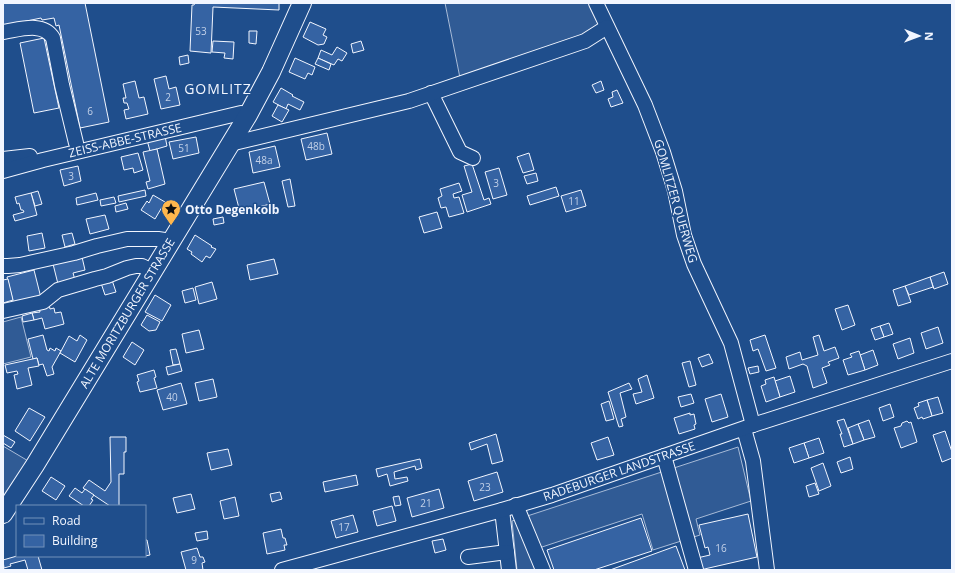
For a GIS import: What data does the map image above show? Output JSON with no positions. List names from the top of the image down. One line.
{"streets":{"main road":["ALTE MORITZBURGER STRASSE"],"street":["ZEISS-ABBE-STRASSE","GOMLITZER QUERWEG","RADEBURGER LANDSTRASSE"]},"crossings":[["ZEISS-ABBE-STRASSE","ALTE MORITZBURGER STRASSE"],["GOMLITZER QUERWEG","RADEBURGER LANDSTRASSE"]],"districts":["GOMLITZ"],"places":{"place":["Otto Degenkolb"]},"house_numbers":["53","2","6","48b","51","48a","3","3","11","40","23","21","17","16","9"],"legend":["Road","Building"],"north":"right"}
